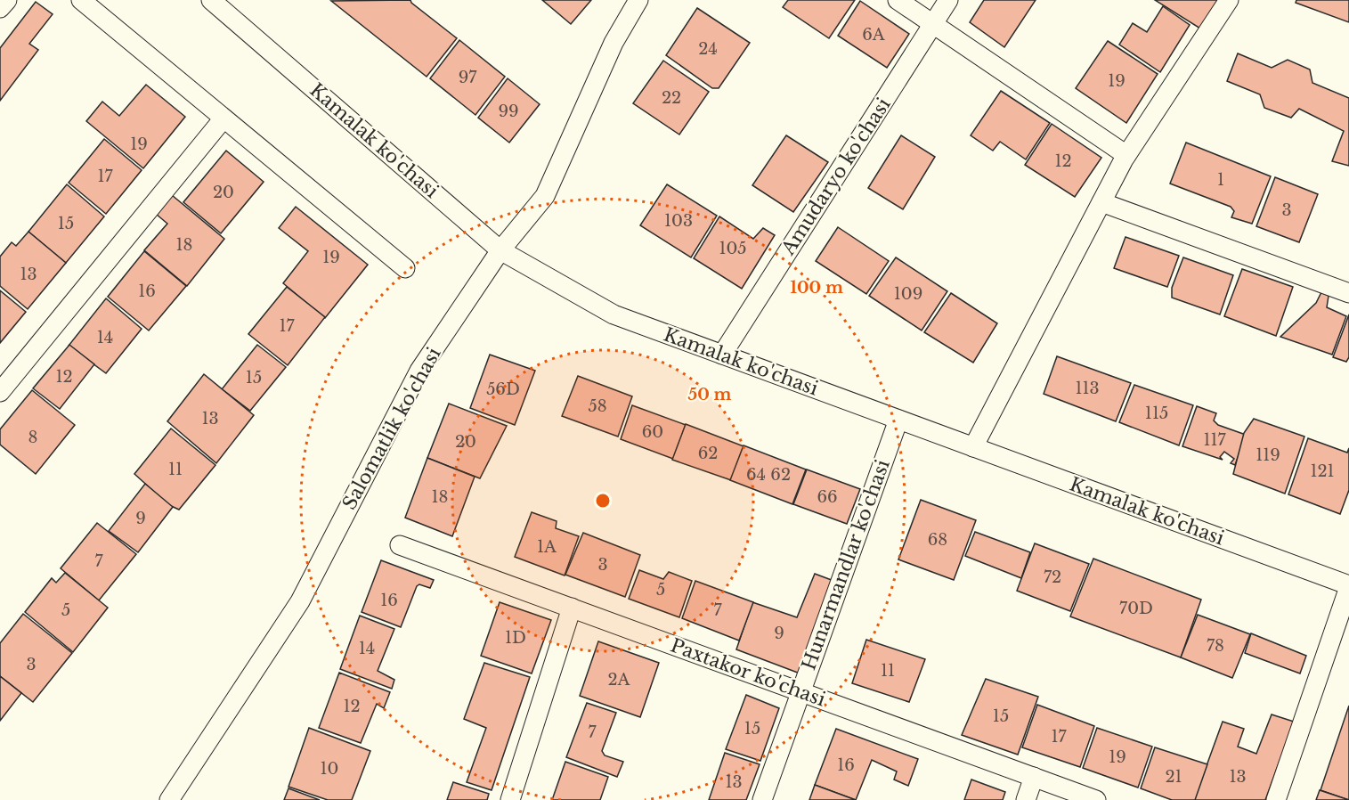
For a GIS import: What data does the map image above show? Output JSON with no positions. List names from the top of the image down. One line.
{"streets":{"street":["Kamalak ko'chasi","Amudaryo ko'chasi","Salomatlik ko'chasi","Hunarmandlar ko'chasi","Paxtakor ko'chasi"]},"crossings":[["Kamalak ko'chasi","Amudaryo ko'chasi"],["Kamalak ko'chasi","Salomatlik ko'chasi"],["Kamalak ko'chasi","Hunarmandlar ko'chasi"],["Hunarmandlar ko'chasi","Paxtakor ko'chasi"]],"house_numbers":["6A","24","97","19","22","99","19","12","17","1","20","3","103","15","18","105","19","13","16","109","17","14","12","15","113","56D","58","115","13","60","8","117","20","62","119","11","121","64 62","18","66","9","68","1A","7","3","72","5","16","70D","5","7","9","1D","78","14","3","11","2A","12","15","15","7","17","19","16","10","21","13","13"],"rings":["100 m","50 m"]}
